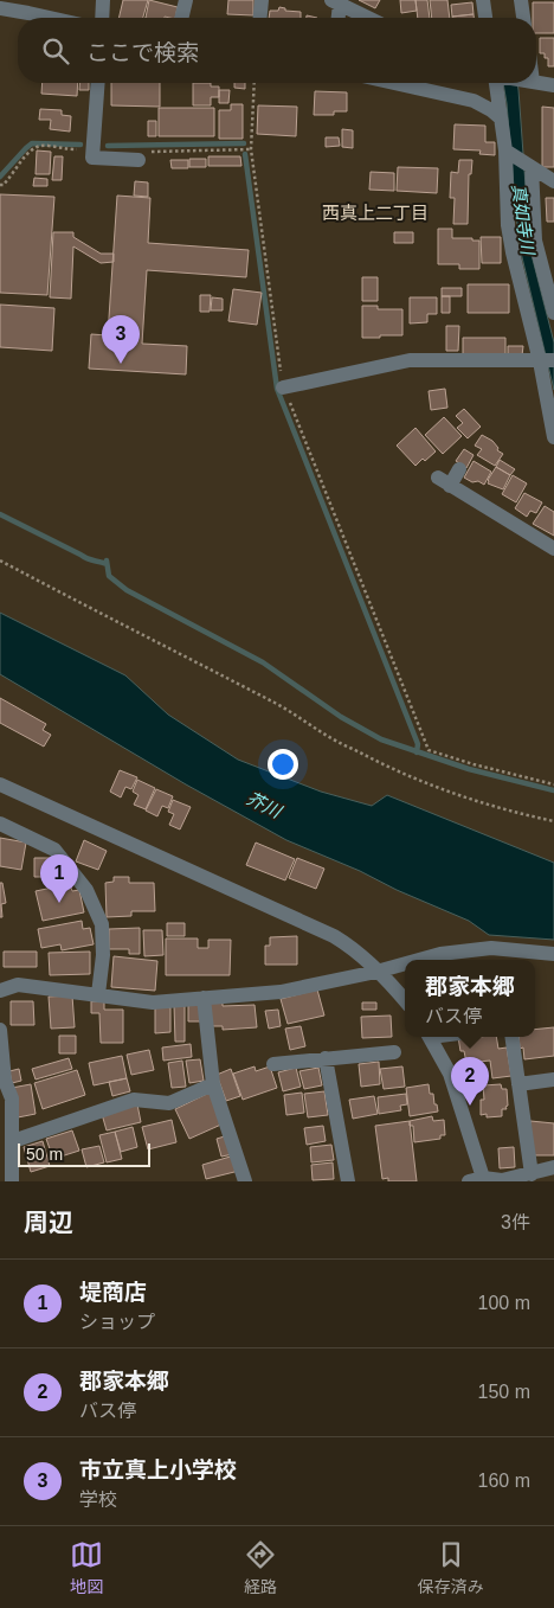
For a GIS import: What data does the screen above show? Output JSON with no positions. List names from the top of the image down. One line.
{"districts":["西真上二丁目"],"water":["真如寺川","芥川"],"scale_bar":"50 m","page":{"search":"ここで検索","pins":["3","1","2"],"popup":["郡家本郷","バス停"],"scale":"50 m","heading":["周辺","3件"],"list":[{"mark":"1","name":"堤商店","note":"ショップ","value":"100 m"},{"mark":"2","name":"郡家本郷","note":"バス停","value":"150 m"},{"mark":"3","name":"市立真上小学校","note":"学校","value":"160 m"}],"nav":["地図","経路","保存済み"]}}
